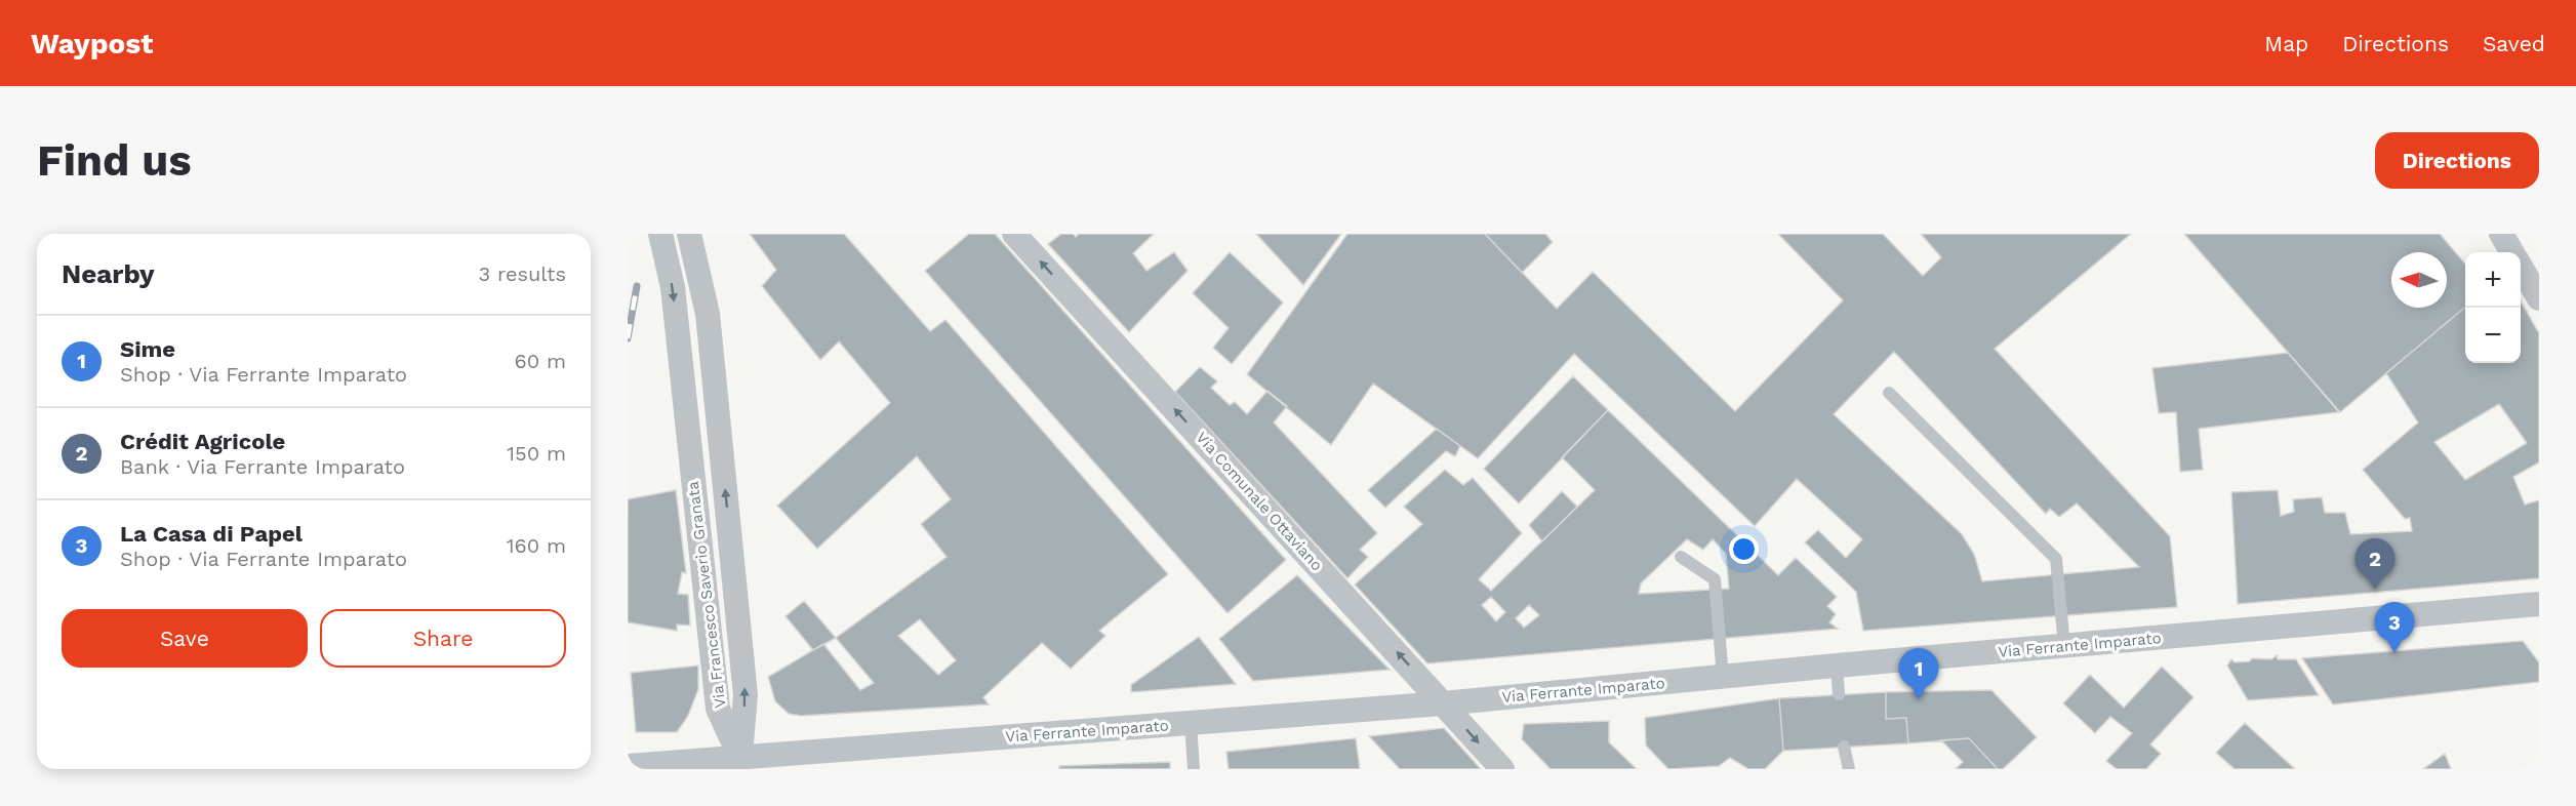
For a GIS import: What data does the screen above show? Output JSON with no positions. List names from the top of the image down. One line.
{"streets":{"street":["Via Comunale Ottaviano","Via Francesco Saverio Granata","Via Ferrante Imparato"]},"crossings":[["Via Comunale Ottaviano","Via Ferrante Imparato"],["Via Francesco Saverio Granata","Via Ferrante Imparato"]],"north":"left","page":{"header":"Waypost","nav":["Map","Directions","Saved"],"buttons":["Directions",["Save","Share"]],"title":"Find us","heading":["Nearby","3 results"],"map_buttons":["+","−"],"list":[{"mark":"1","name":"Sime","note":"Shop · Via Ferrante Imparato","value":"60 m"},{"mark":"2","name":"Crédit Agricole","note":"Bank · Via Ferrante Imparato","value":"150 m"},{"mark":"3","name":"La Casa di Papel","note":"Shop · Via Ferrante Imparato","value":"160 m"}],"pins":["2","3","1"]}}
